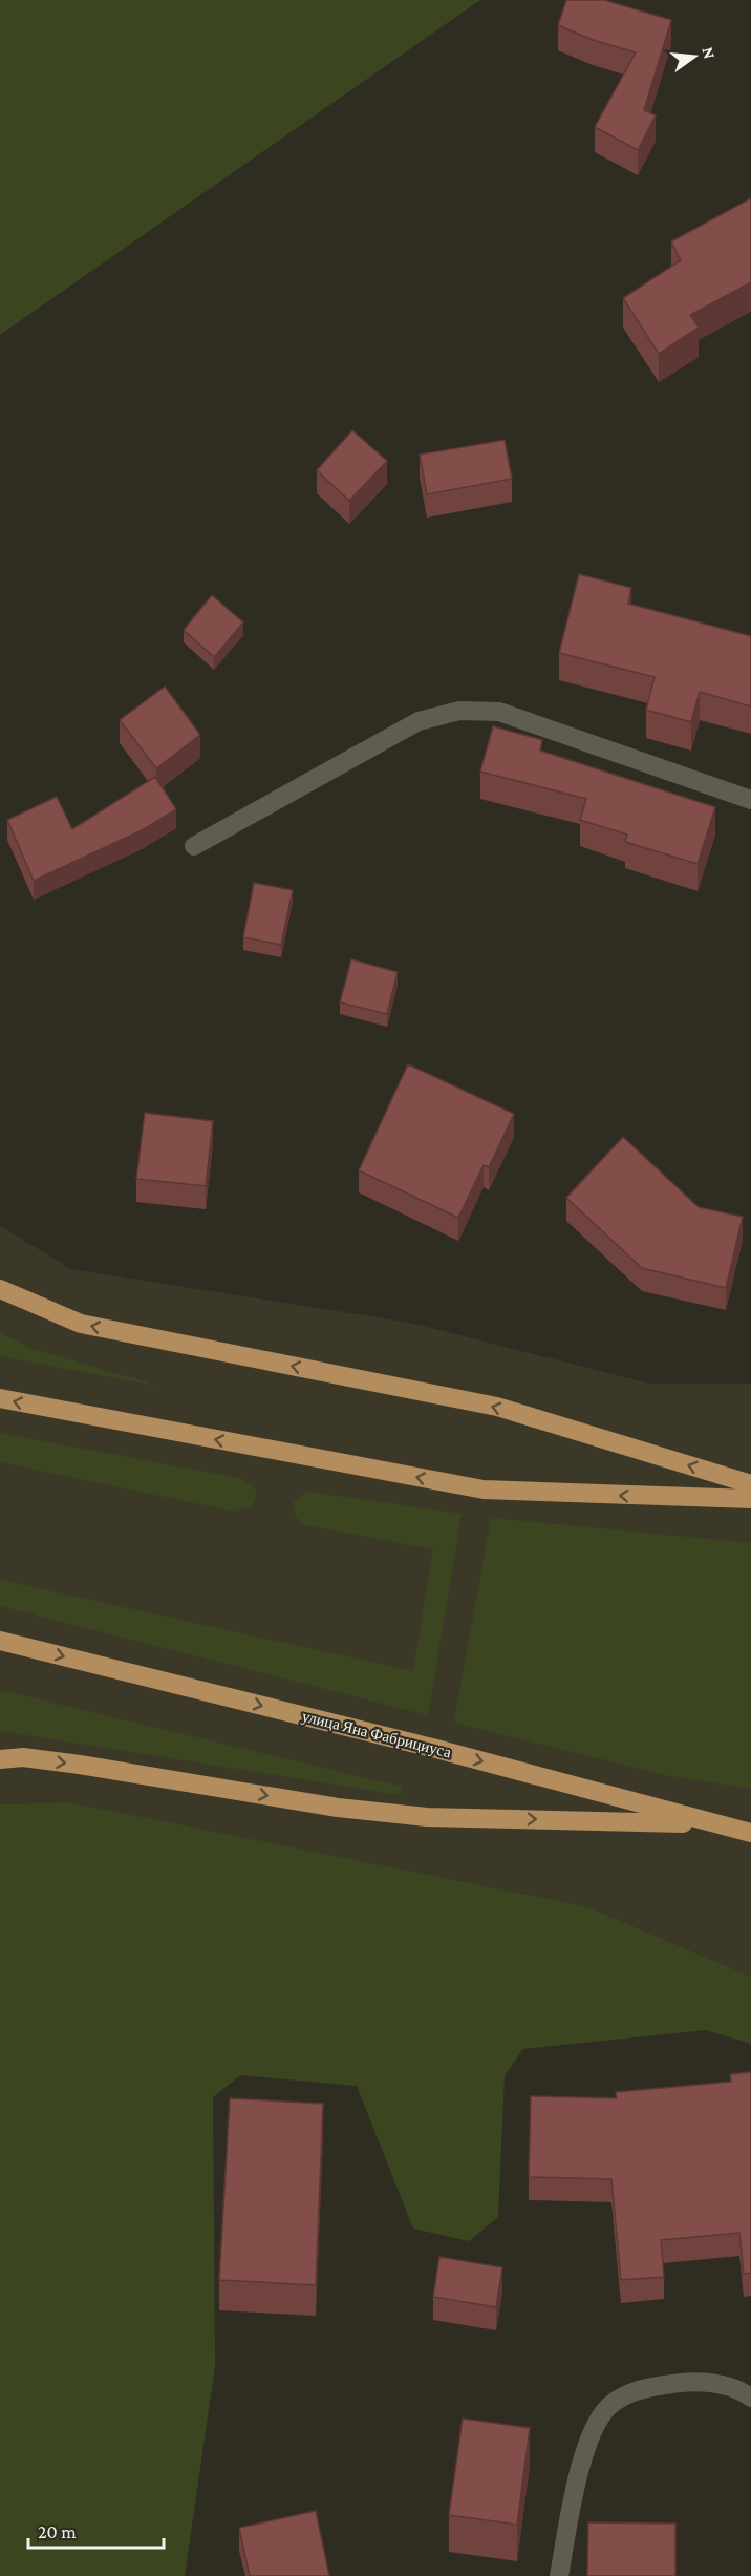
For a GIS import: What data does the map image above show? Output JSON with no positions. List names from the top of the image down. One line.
{"streets":{"main road":["улица Яна Фабрициуса"]},"scale_bar":"20 m","north":"right"}
